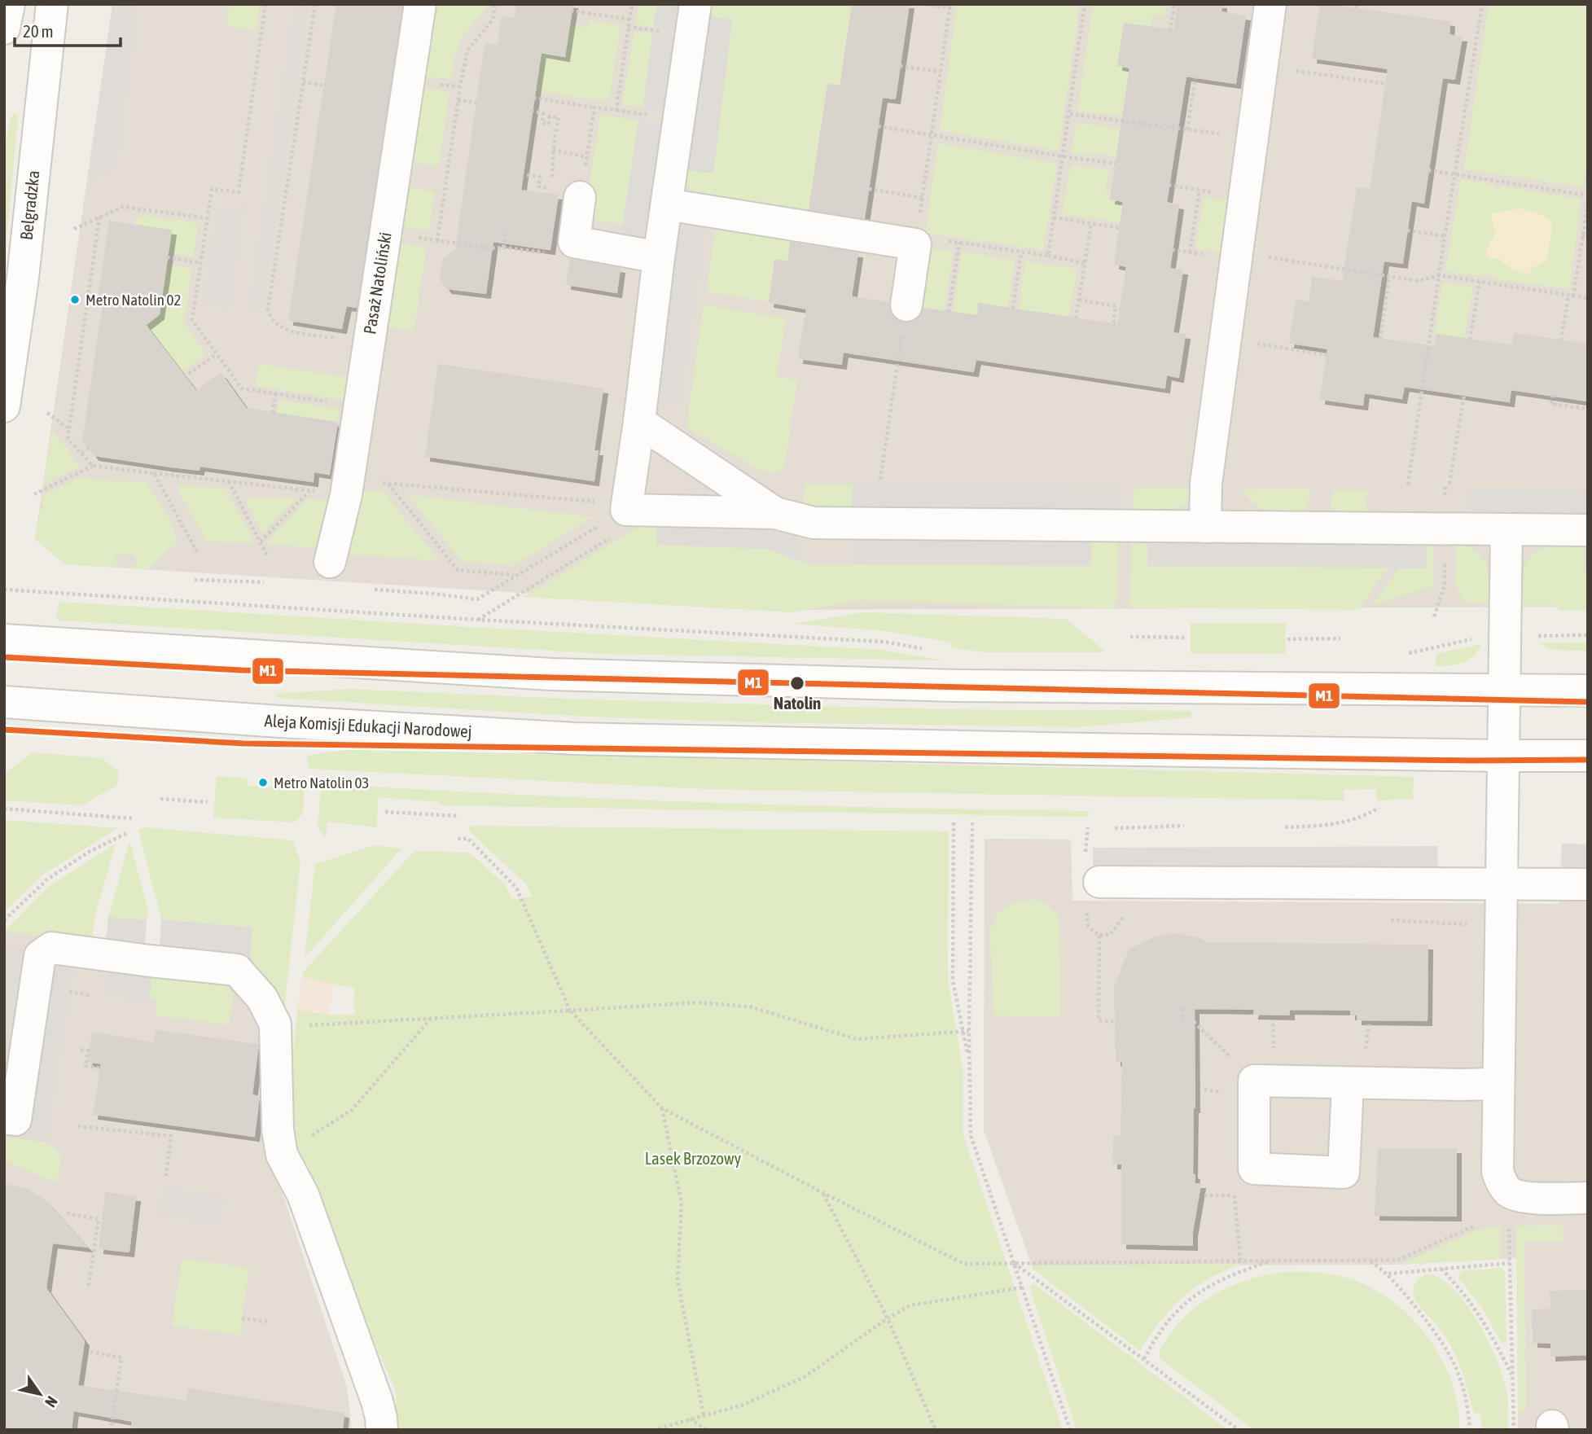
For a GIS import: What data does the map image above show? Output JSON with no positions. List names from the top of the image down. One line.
{"streets":{"street":["Belgradzka","Pasaż Natoliński","Aleja Komisji Edukacji Narodowej"]},"parks":["Lasek Brzozowy"],"places":["Metro Natolin 02","Natolin","Metro Natolin 03"],"lines":["transit line M1"],"scale_bar":"20 m","north":"bottom right"}
